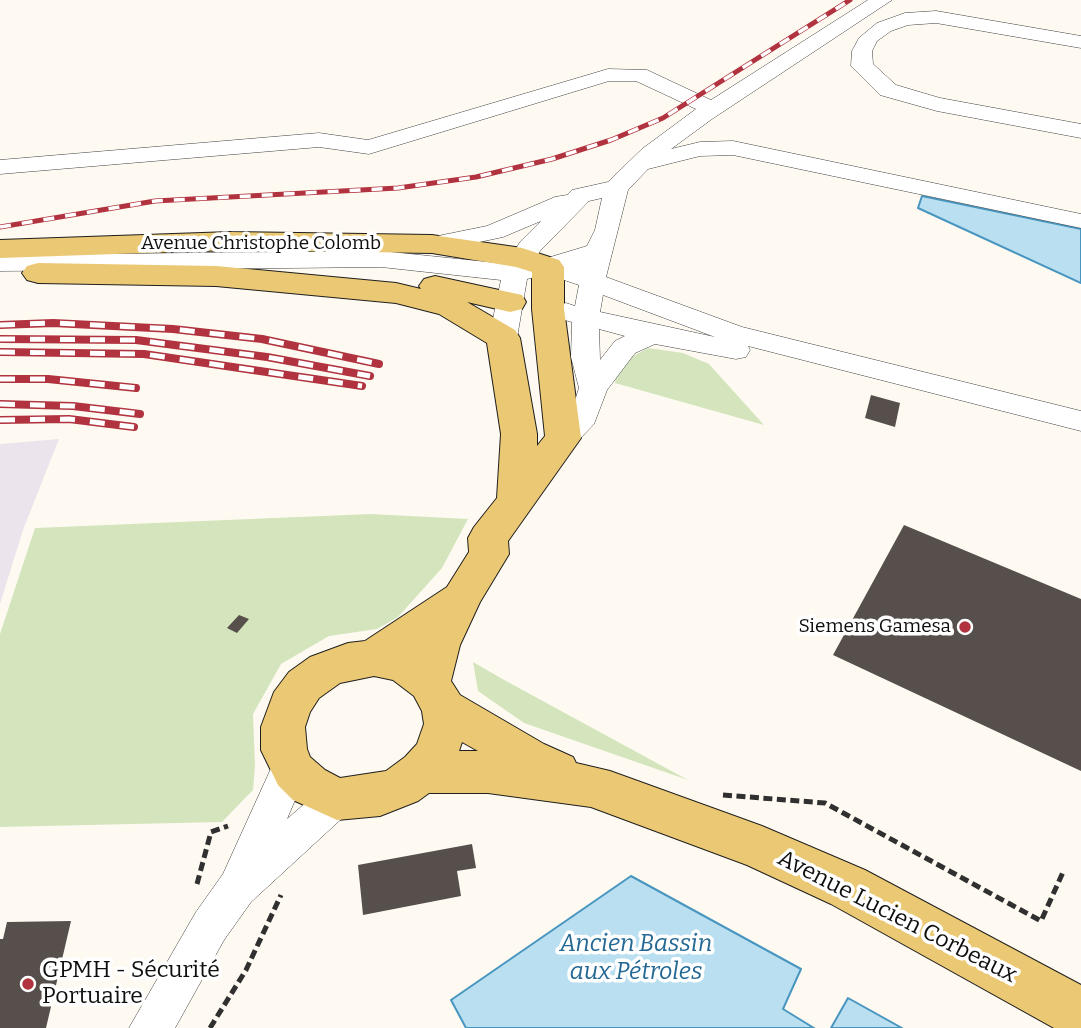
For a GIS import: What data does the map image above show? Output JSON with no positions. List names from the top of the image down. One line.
{"streets":{"main road":["Avenue Christophe Colomb","Avenue Lucien Corbeaux"]},"water":["Ancien Bassin aux Pétroles"],"places":["Siemens Gamesa","GPMH - Sécurité Portuaire"]}
